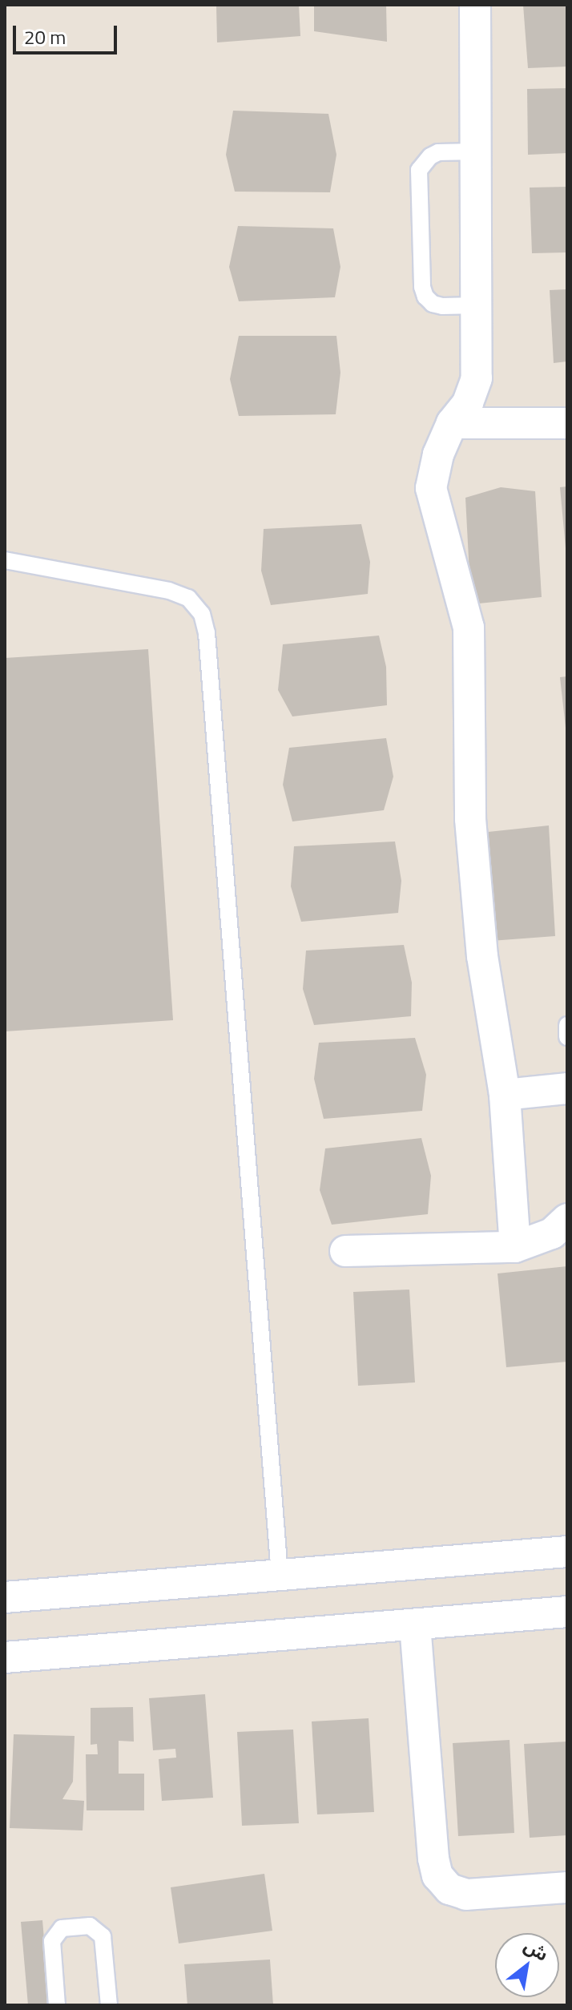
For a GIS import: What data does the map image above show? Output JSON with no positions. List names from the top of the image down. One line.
{"scale_bar":"20 m","north":"top right"}
